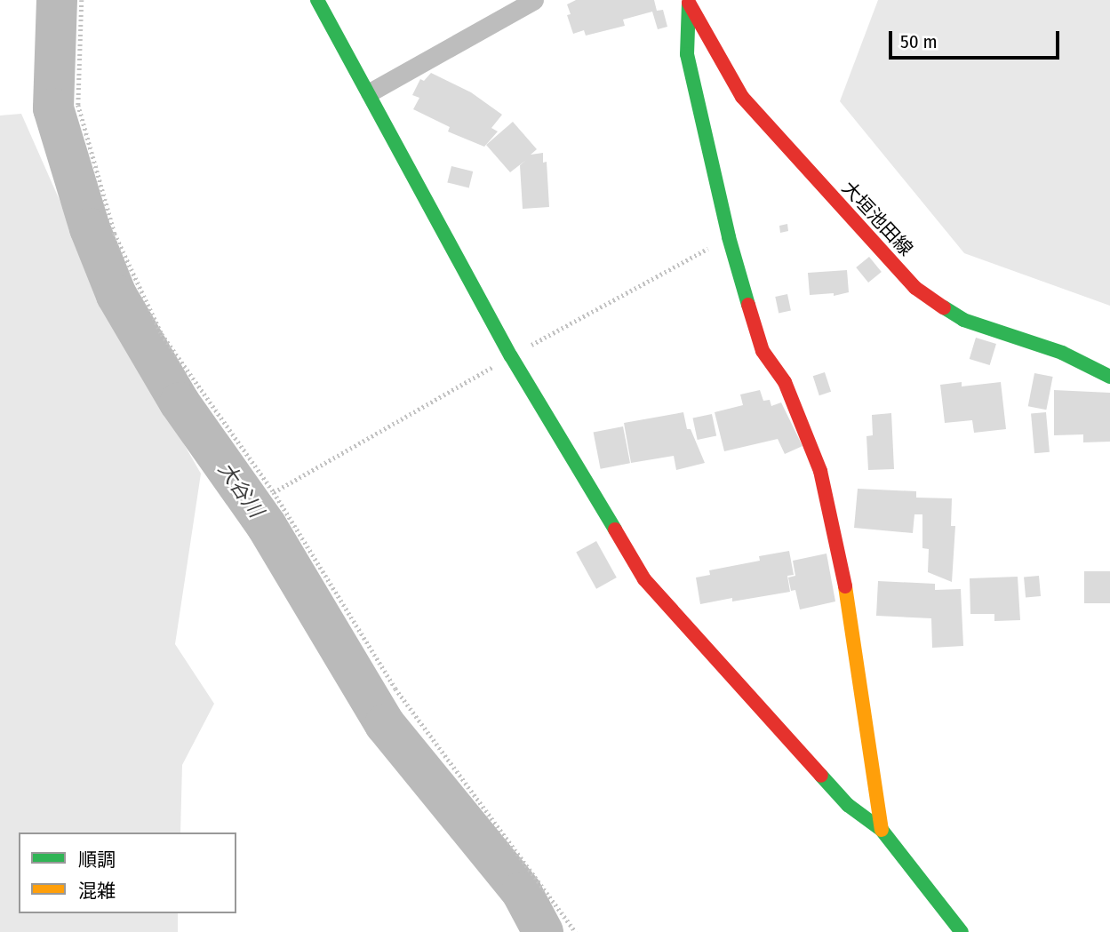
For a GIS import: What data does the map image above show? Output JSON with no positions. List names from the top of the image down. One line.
{"streets":{"street":["大垣池田線"]},"water":["大谷川"],"legend":["順調","混雑"],"scale_bar":"50 m"}
